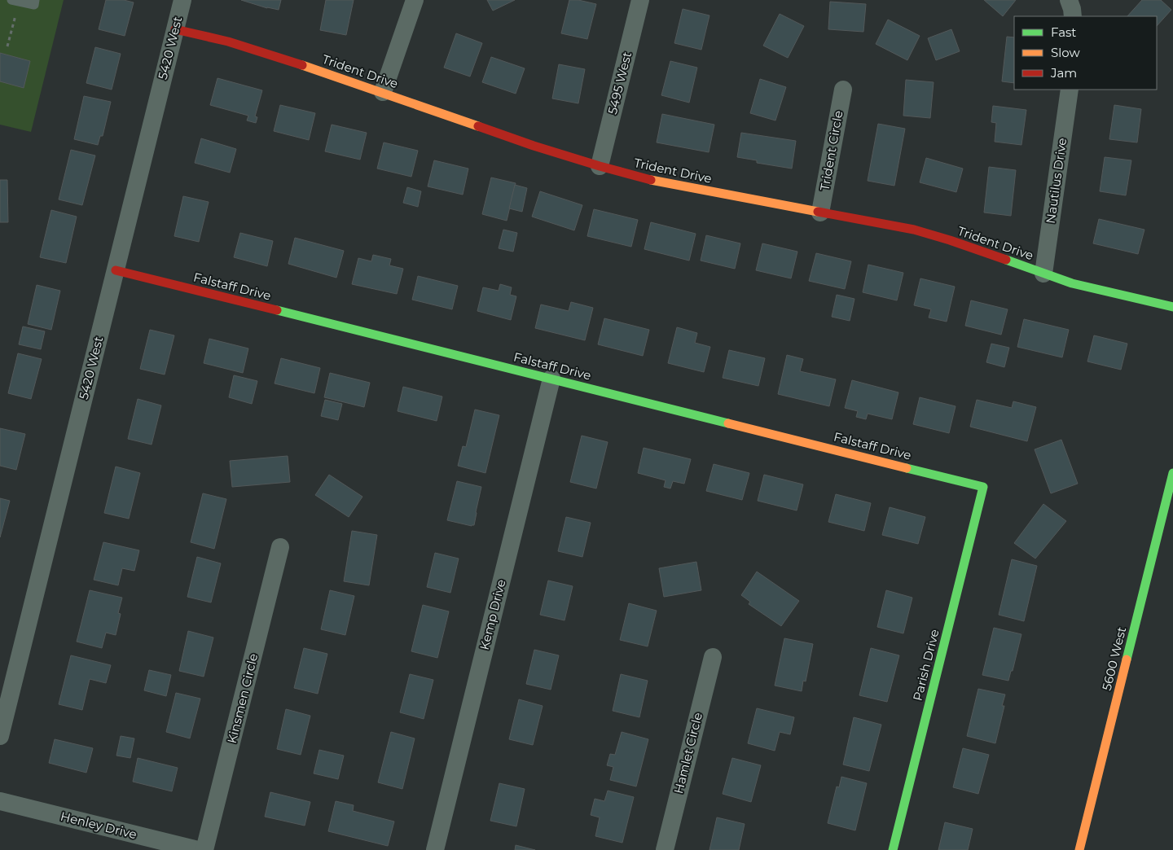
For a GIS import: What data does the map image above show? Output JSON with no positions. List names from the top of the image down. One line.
{"streets":{"street":["5420 West","Trident Drive","5495 West","Trident Circle","Nautilus Drive","Falstaff Drive","Kemp Drive","5600 West","Parish Drive","Kinsmen Circle","Hamlet Circle","Henley Drive"]},"crossings":[["5420 West","Trident Drive"],["5420 West","Falstaff Drive"],["Trident Drive","5495 West"],["Trident Drive","Trident Circle"],["Trident Drive","Nautilus Drive"],["Falstaff Drive","Kemp Drive"],["Falstaff Drive","Parish Drive"]],"legend":["Fast","Slow","Jam"]}
